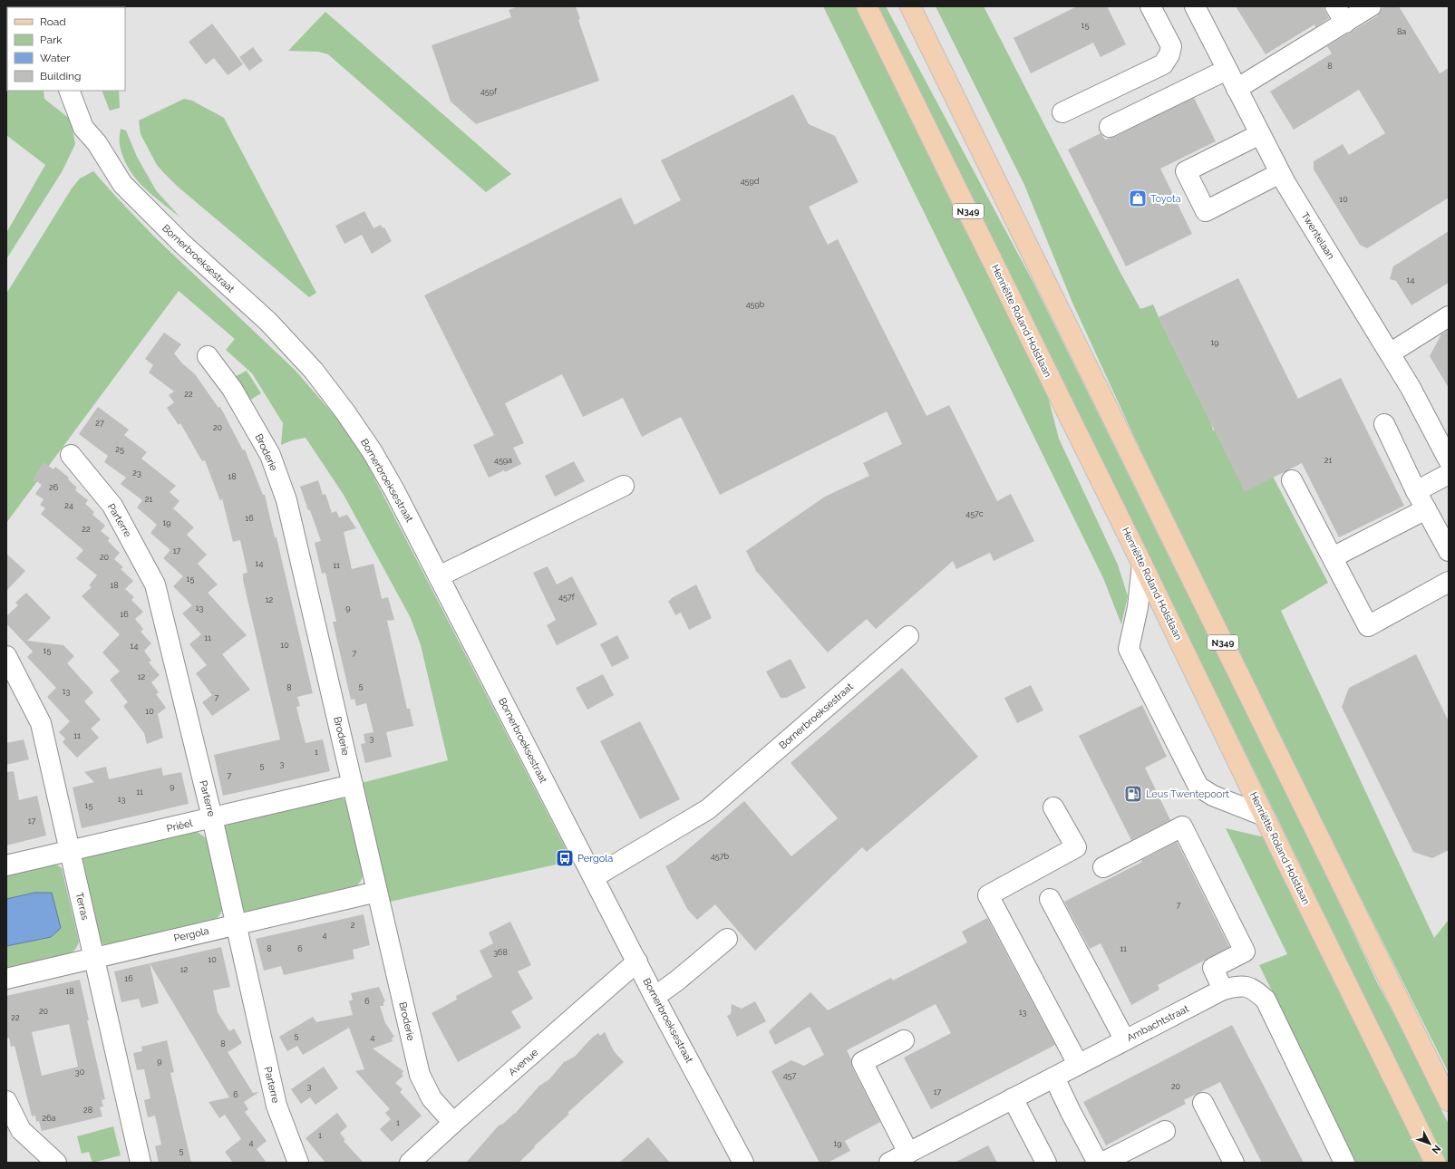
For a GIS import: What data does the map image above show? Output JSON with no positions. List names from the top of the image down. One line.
{"streets":{"main road":["N349","Henriëtte Roland Holstlaan"],"street":["Twentelaan","Bornerbroeksestraat","Broderie","Parterre","Priëel","Terras","Pergola","Ambachtstraat","Avenue"]},"crossings":[["Bornerbroeksestraat","Avenue"],["Broderie","Priëel"],["Broderie","Pergola"],["Broderie","Avenue"],["Parterre","Priëel"],["Parterre","Pergola"],["Priëel","Terras"],["Terras","Pergola"]],"places":{"shop":["Toyota"],"fuel station":["Leus Twentepoort"],"bus stop":["Pergola"]},"house_numbers":["15","8a","8","459f","459d","10","14","459b","19","22","27","20","25","459a","21","23","18","26","21","24","457c","16","19","22","17","20","14","11","15","18","457f","12","13","9","16","11","10","14","15","7","12","5","8","13","7","10","11","3","1","3","5","7","9","11","13","15","17","457b","7","2","4","8","6","11","368","10","12","16","18","6","20","13","22","5","4","8","9","30","457","3","20","17","6","28","26a","1","1","4","19","5"],"legend":["Road","Park","Water","Building"],"north":"bottom right"}
